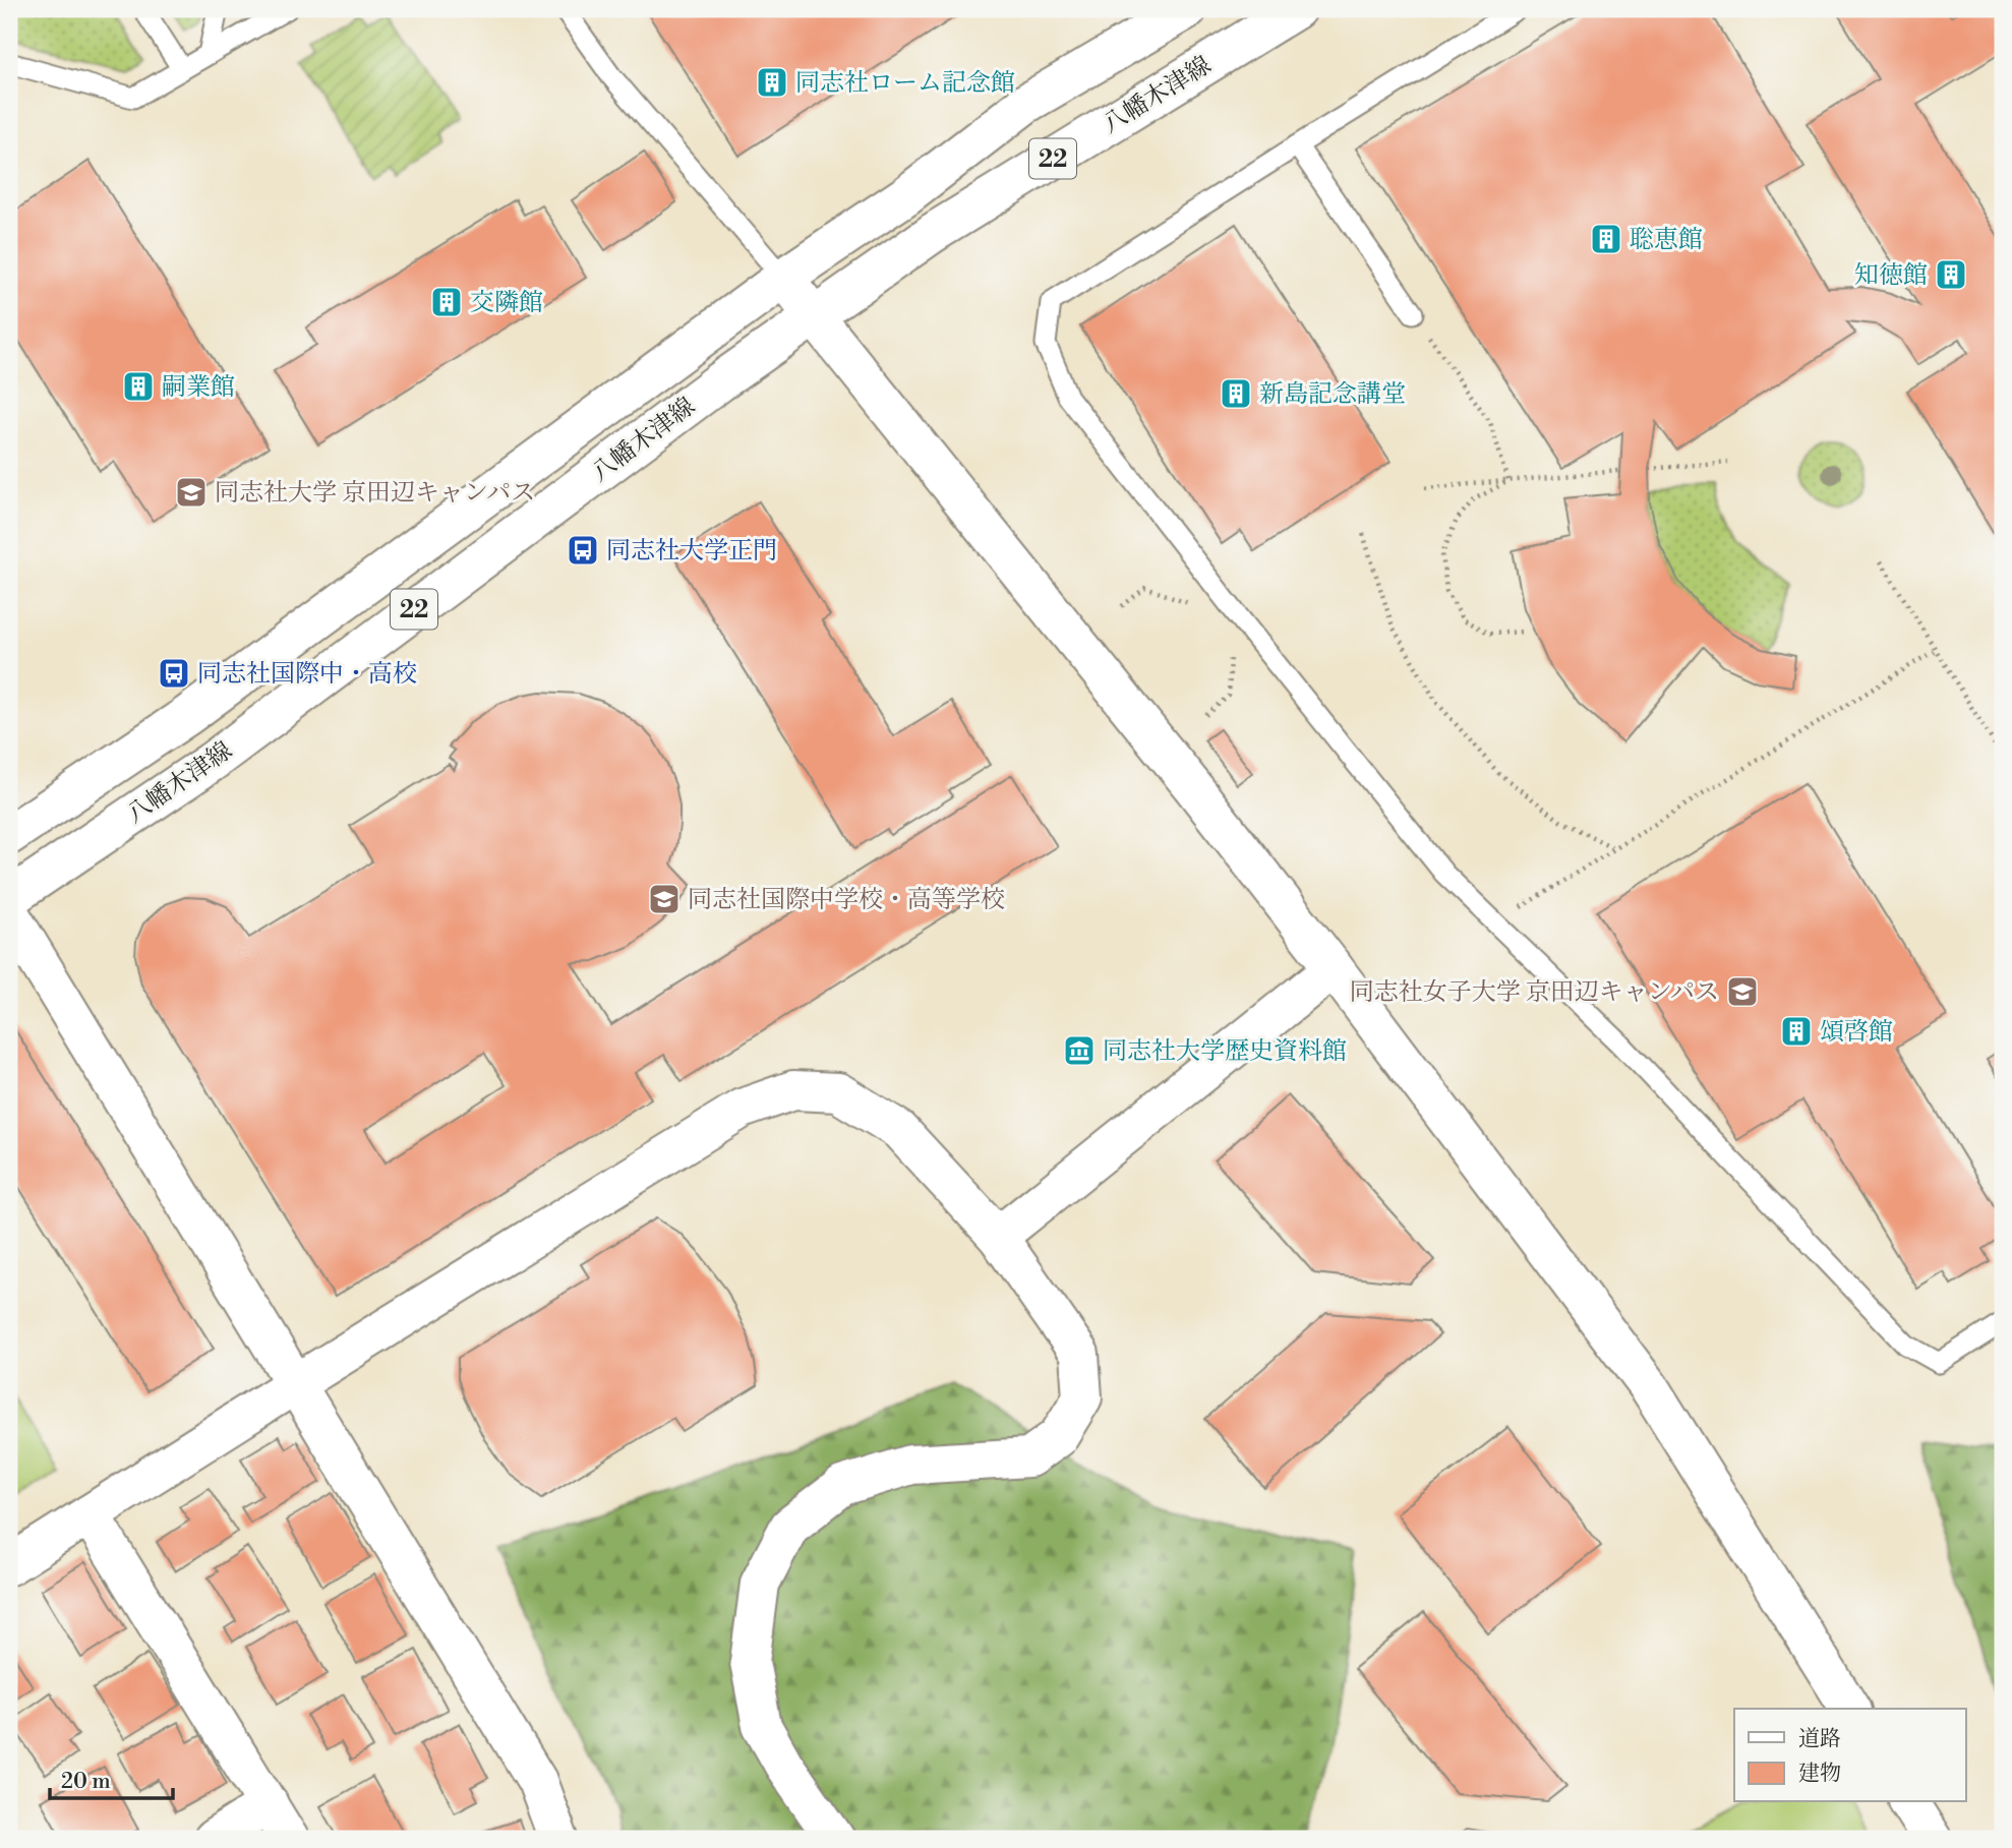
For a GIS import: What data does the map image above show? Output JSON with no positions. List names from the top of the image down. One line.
{"streets":{"street":["八幡木津線","22"]},"places":{"building":["同志社ローム記念館","聡恵館","知徳館","交隣館","嗣業館","新島記念講堂","頌啓館"],"school or university":["同志社大学 京田辺キャンパス","同志社国際中学校・高等学校","同志社女子大学 京田辺キャンパス"],"bus stop":["同志社大学正門","同志社国際中・高校"],"museum":["同志社大学歴史資料館"]},"legend":["道路","建物"],"scale_bar":"20 m"}
